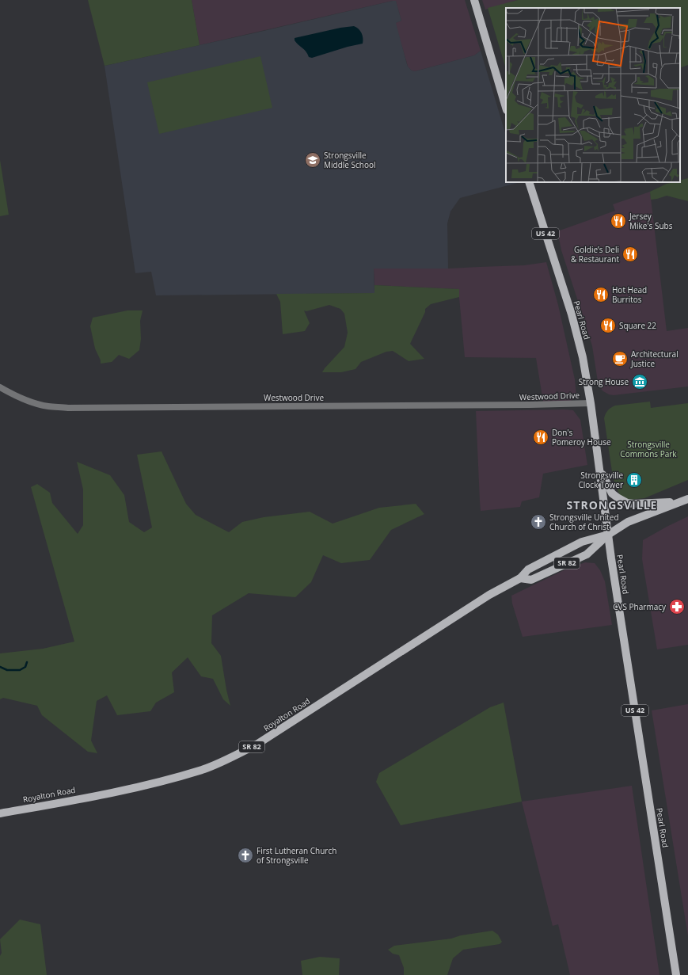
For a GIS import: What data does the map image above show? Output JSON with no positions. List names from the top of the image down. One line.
{"streets":{"main road":["US 42","Pearl Road","SR 82","Royalton Road"],"street":["Westwood Drive"]},"crossings":[["Pearl Road","Westwood Drive"],["Pearl Road","Royalton Road"]],"districts":["STRONGSVILLE"],"parks":["Strongsville Commons Park"],"places":{"school or university":["Strongsville Middle School"],"restaurant":["Jersey Mike's Subs","Goldie’s Deli & Restaurant","Hot Head Burritos","Square 22","Don's Pomeroy House"],"cafe":["Architectural Justice"],"museum":["Strong House"],"building":["Strongsville Clock Tower"],"church":["Strongsville United Church of Christ","First Lutheran Church of Strongsville"],"pharmacy":["CVS Pharmacy"]}}
